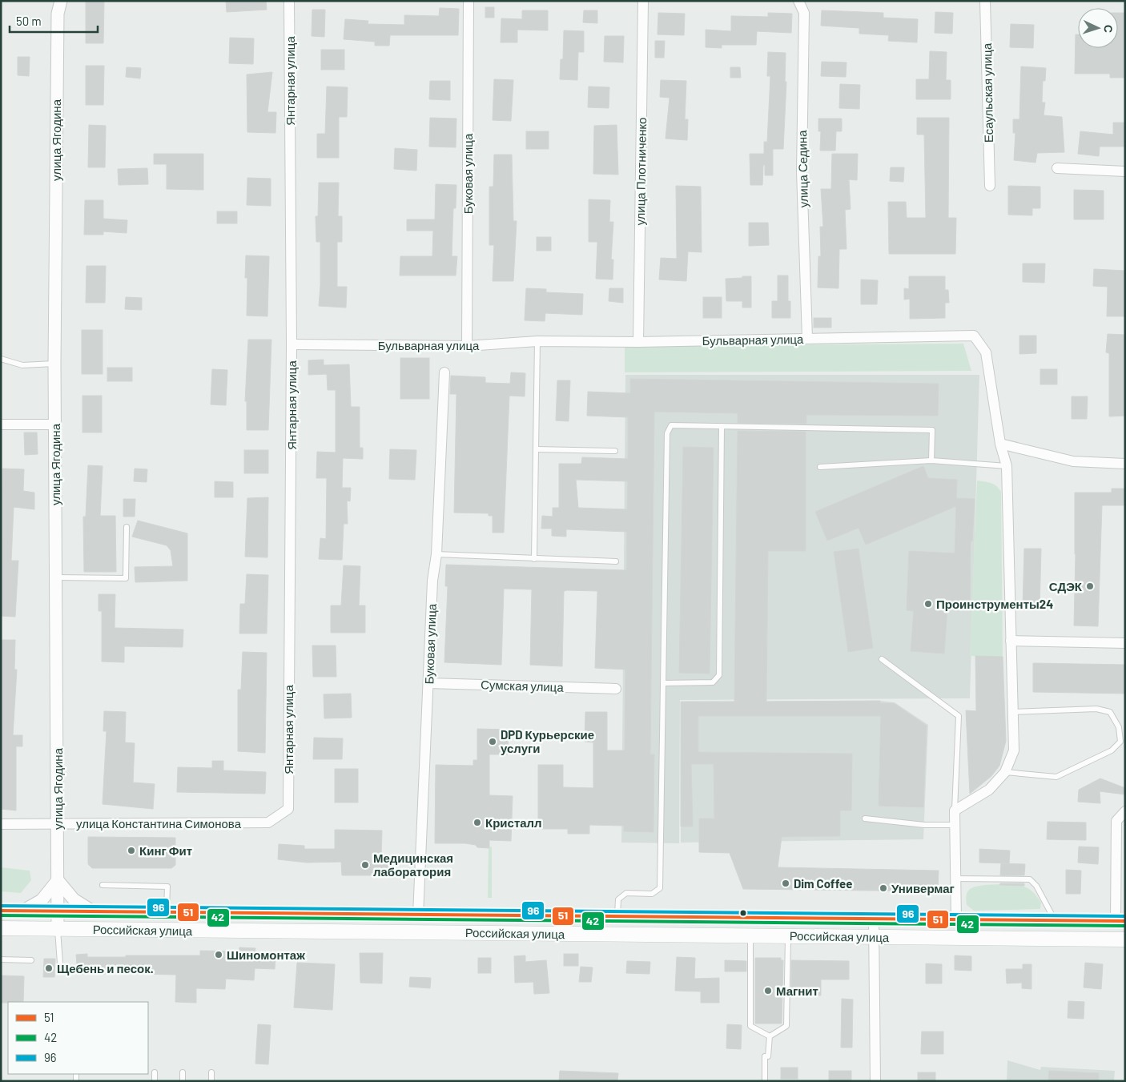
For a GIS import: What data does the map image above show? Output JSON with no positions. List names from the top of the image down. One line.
{"streets":{"main road":["Российская улица"],"street":["Янтарная улица","Есаульская улица","улица Ягодина","улица Седина","улица Плотниченко","Буковая улица","Бульварная улица","Сумская улица","улица Константина Симонова"]},"crossings":[["Янтарная улица","Бульварная улица"],["Янтарная улица","улица Константина Симонова"],["улица Ягодина","улица Константина Симонова"],["улица Ягодина","Российская улица"],["улица Седина","Бульварная улица"],["улица Плотниченко","Бульварная улица"],["Буковая улица","Бульварная улица"],["Буковая улица","Сумская улица"],["Буковая улица","Российская улица"]],"places":["СДЭК","Проинструменты24","DPD Курьерские услуги","Кристалл","Кинг Фит","Медицинская лаборатория","Dim Coffee","Универмаг","Шиномонтаж","Щебень и песок.","Магнит"],"lines":["transit line 96","transit line 51","transit line 42"],"legend":["51","42","96"],"scale_bar":"50 m","north":"right"}
